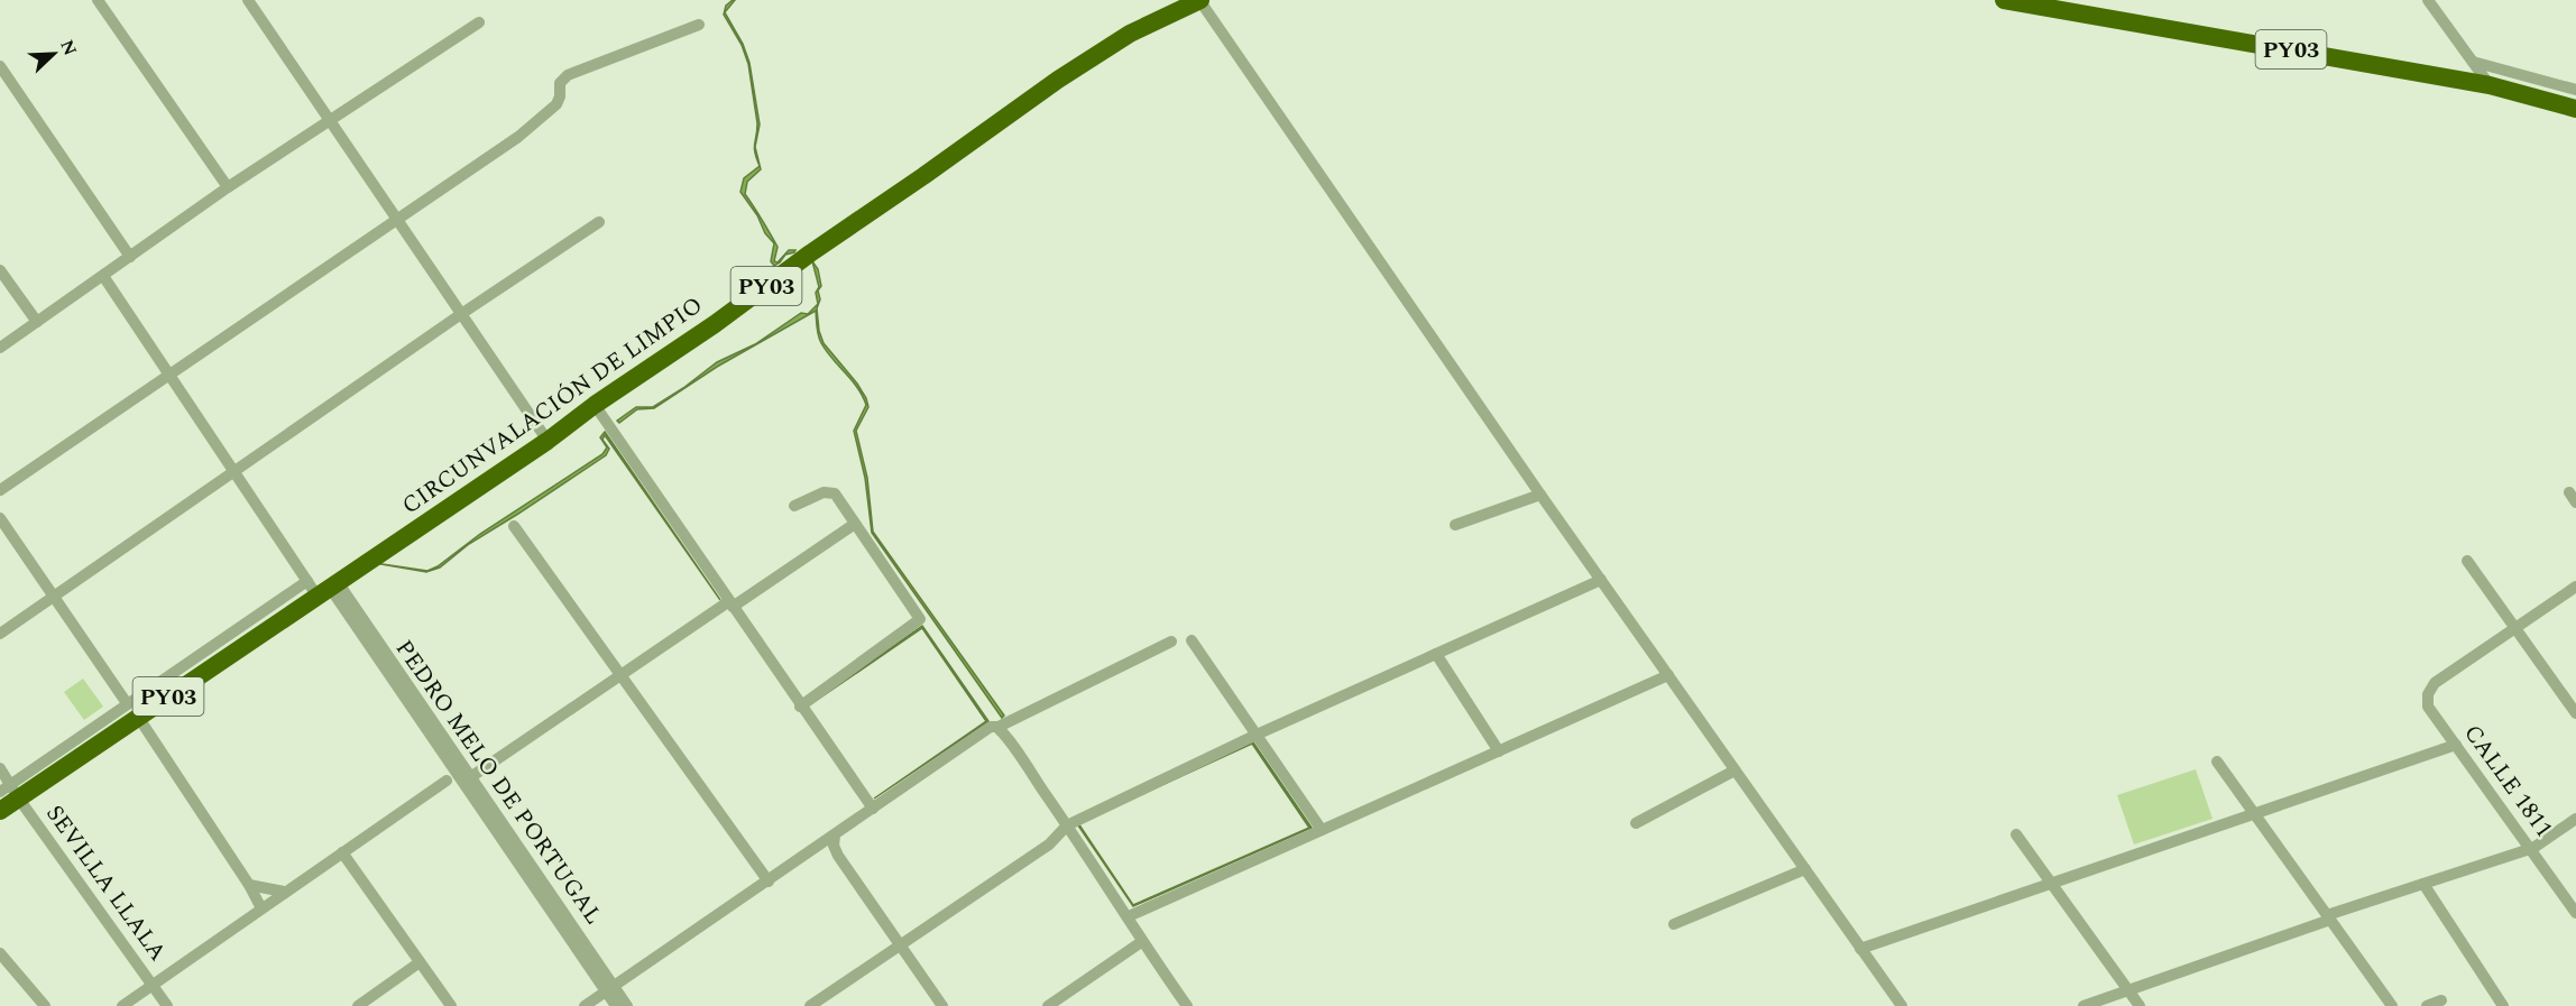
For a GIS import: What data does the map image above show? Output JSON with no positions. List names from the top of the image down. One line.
{"streets":{"highway":["PY03","CIRCUNVALACIÓN DE LIMPIO"],"street":["CALLE 1811","PEDRO MELO DE PORTUGAL","SEVILLA LLALA"]},"crossings":[["CIRCUNVALACIÓN DE LIMPIO","PEDRO MELO DE PORTUGAL"],["CIRCUNVALACIÓN DE LIMPIO","SEVILLA LLALA"]],"north":"top right"}
